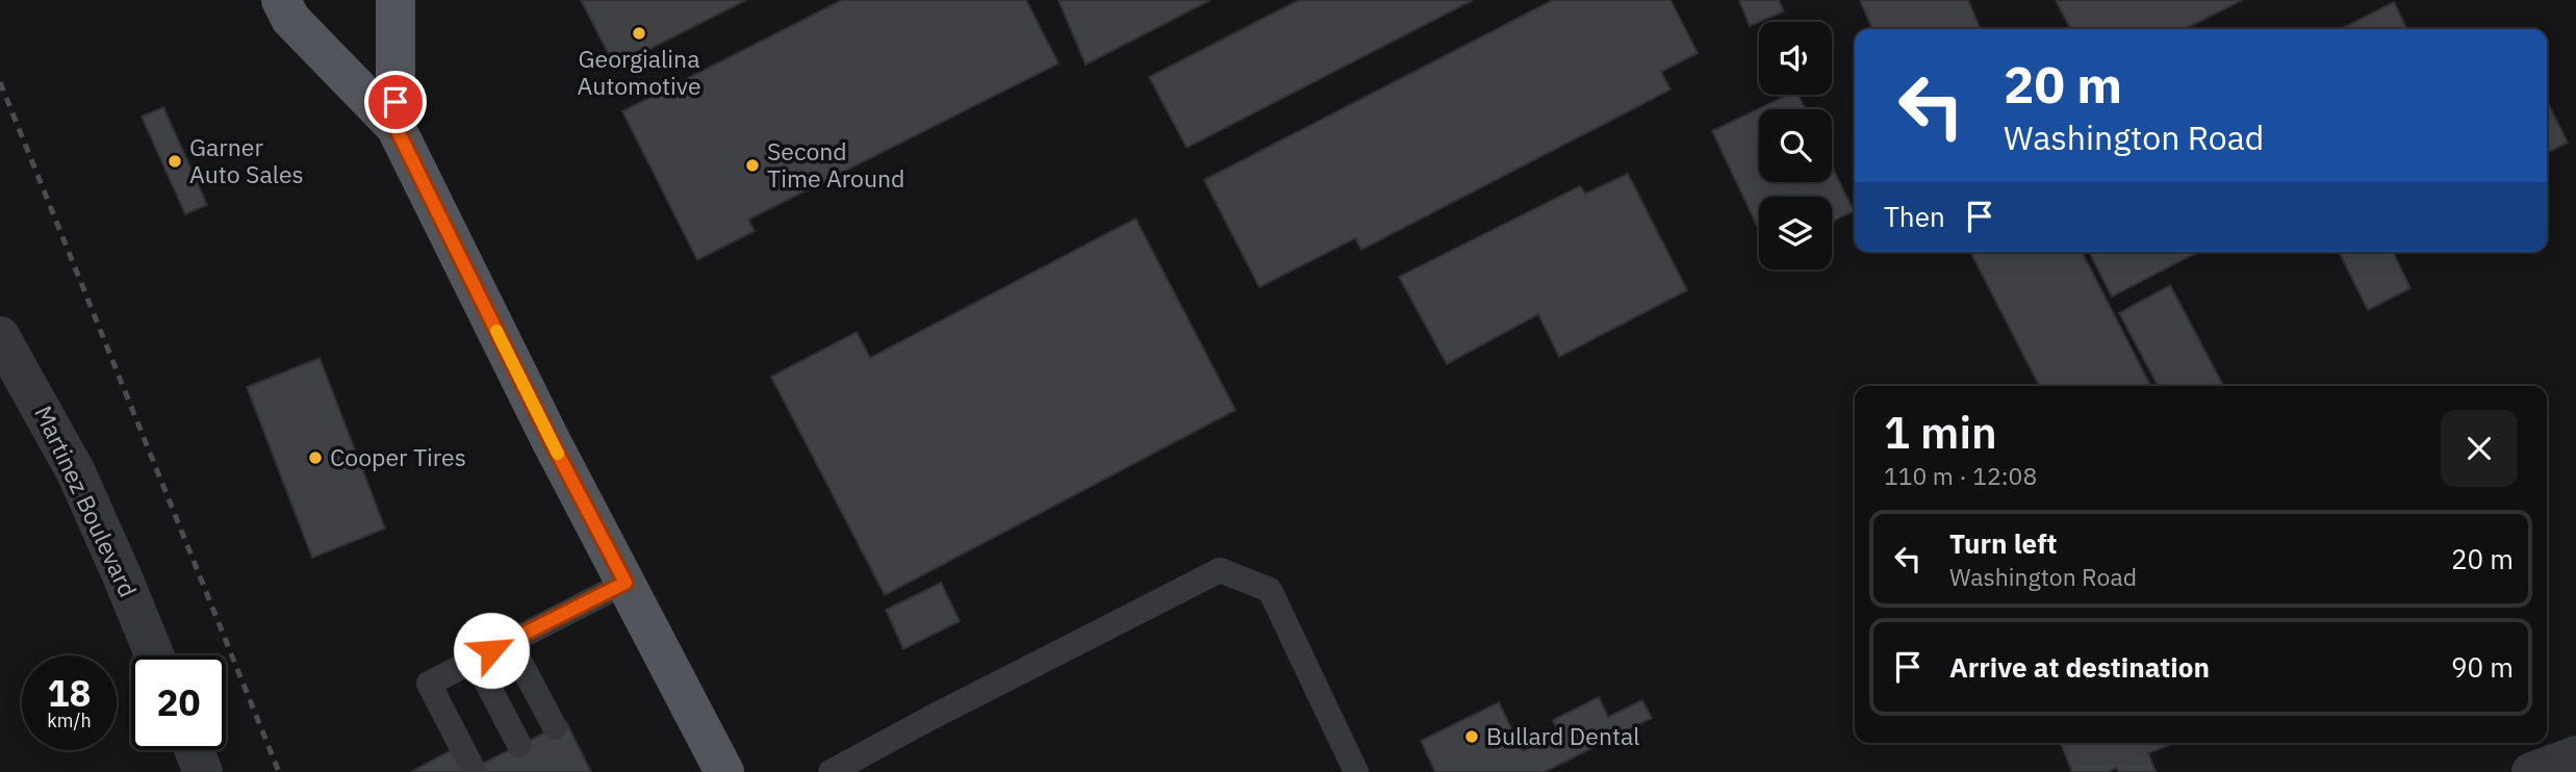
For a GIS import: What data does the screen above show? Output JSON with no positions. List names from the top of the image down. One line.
{"streets":{"street":["Martinez Boulevard"]},"places":["Georgialina Automotive","Garner Auto Sales","Second Time Around","Cooper Tires","Bullard Dental"],"page":{"turn":["20 m","Washington Road"],"then":"Then","heading":["1 min","110 m · 12:08"],"list":[{"name":"Turn left","note":"Washington Road","value":"20 m"},{"name":"Arrive at destination","value":"90 m"}],"speed":"18 km/h","limit":"20"}}
